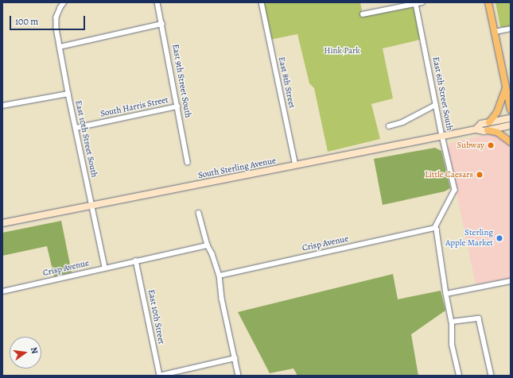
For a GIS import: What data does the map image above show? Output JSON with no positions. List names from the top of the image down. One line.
{"streets":{"main road":["South Sterling Avenue"],"street":["East 9th Street South","East 8th Street","East 6th Street South","South Harris Street","East 10th Street South","Crisp Avenue","East 10th Street"]},"crossings":[["East 9th Street South","South Harris Street"],["East 8th Street","South Sterling Avenue"],["East 6th Street South","South Sterling Avenue"],["East 6th Street South","Crisp Avenue"],["South Harris Street","East 10th Street South"],["East 10th Street South","South Sterling Avenue"],["East 10th Street South","Crisp Avenue"],["Crisp Avenue","East 10th Street"]],"parks":["Hink Park"],"places":["Subway","Little Caesars","Sterling Apple Market"],"scale_bar":"100 m","north":"right"}
